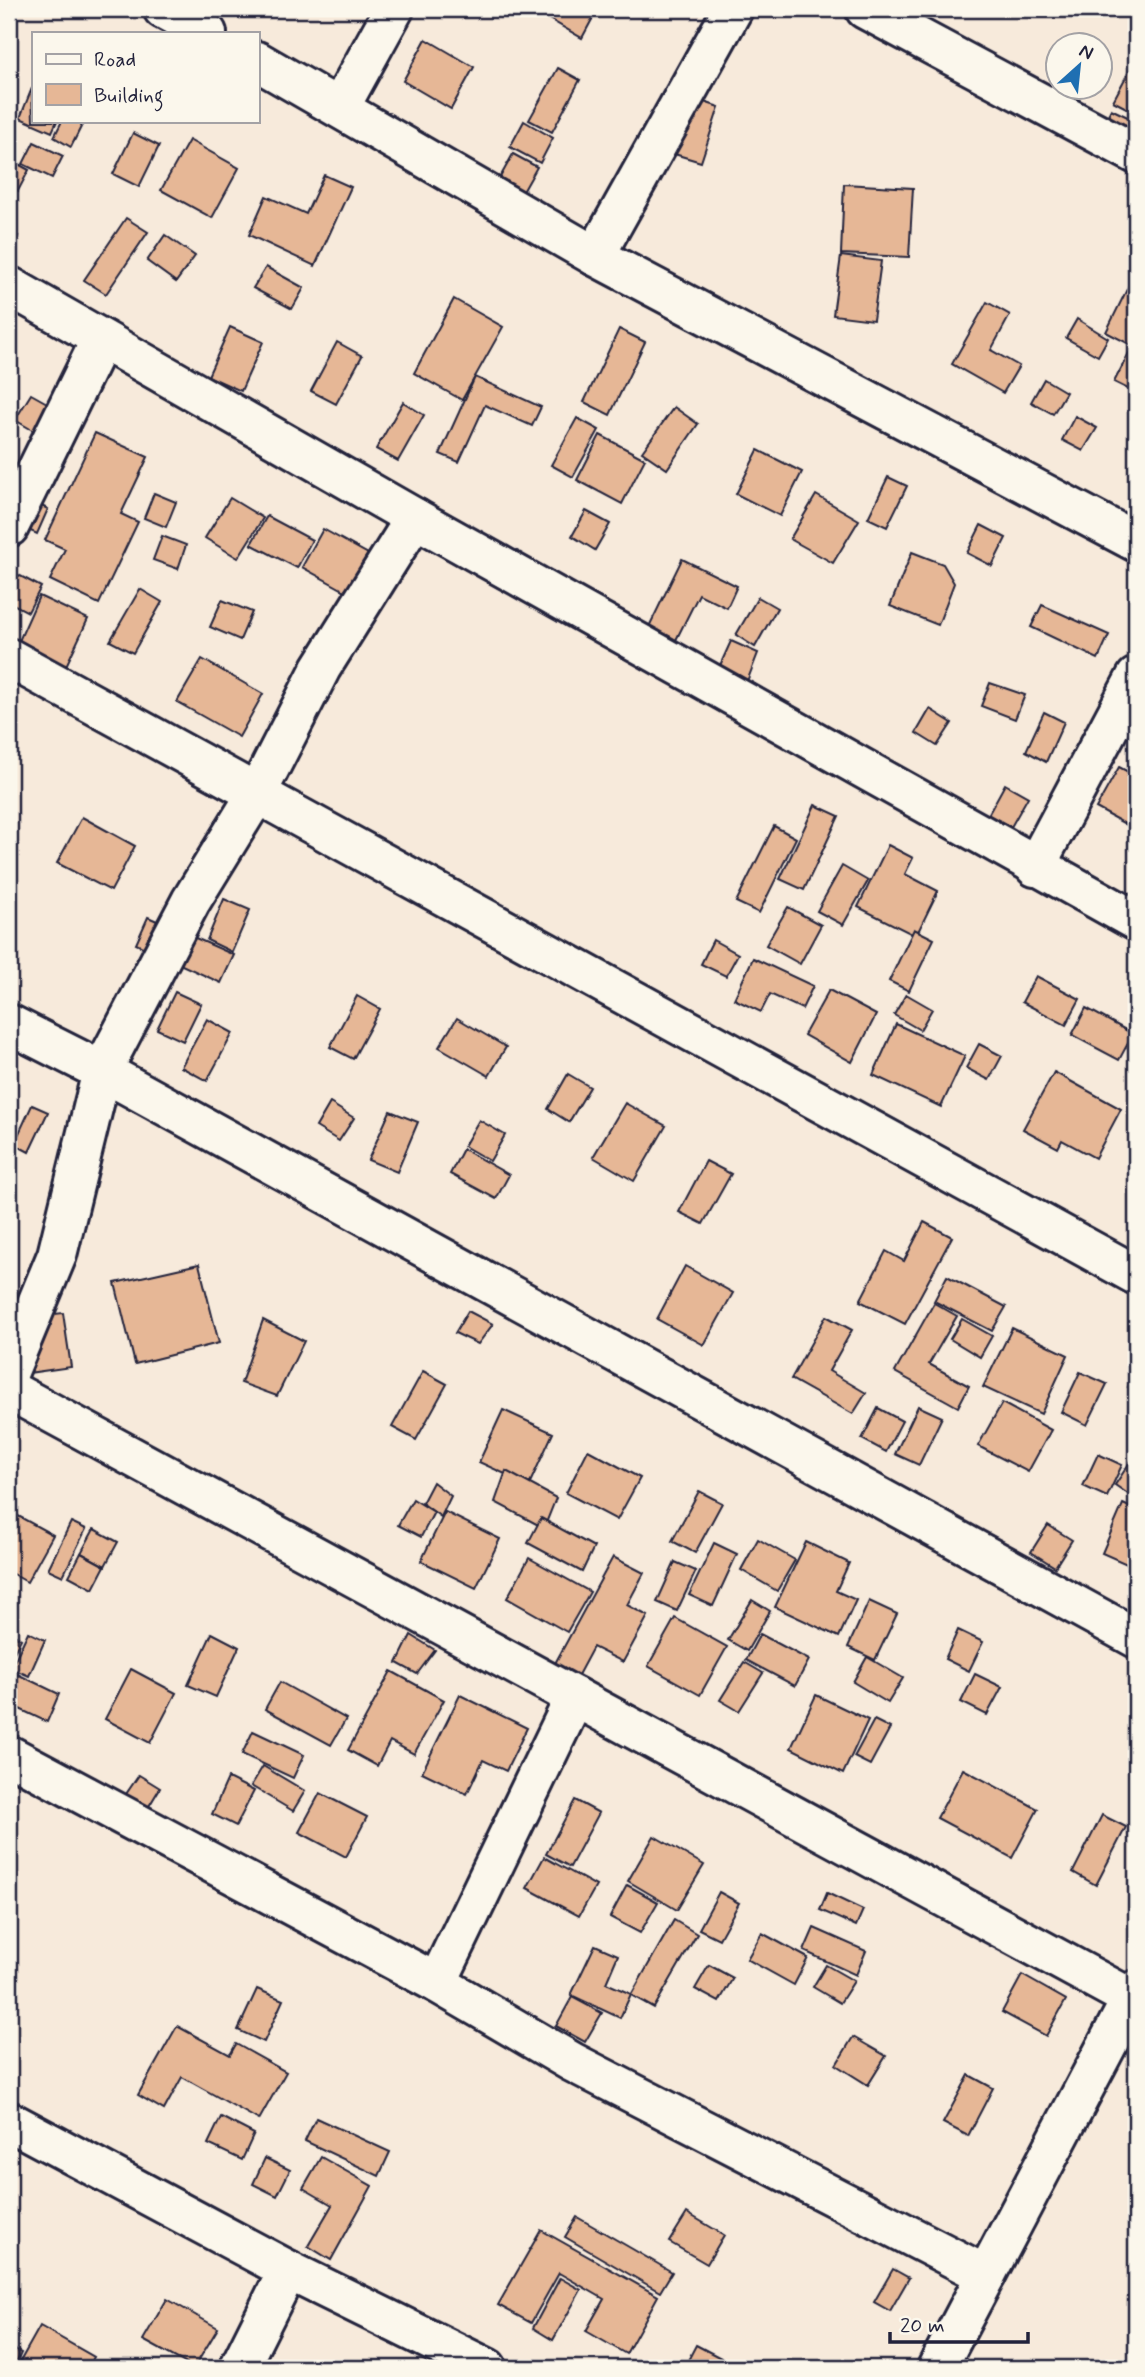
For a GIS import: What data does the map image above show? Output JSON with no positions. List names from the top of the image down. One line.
{"legend":["Road","Building"],"scale_bar":"20 m","north":"top right"}
